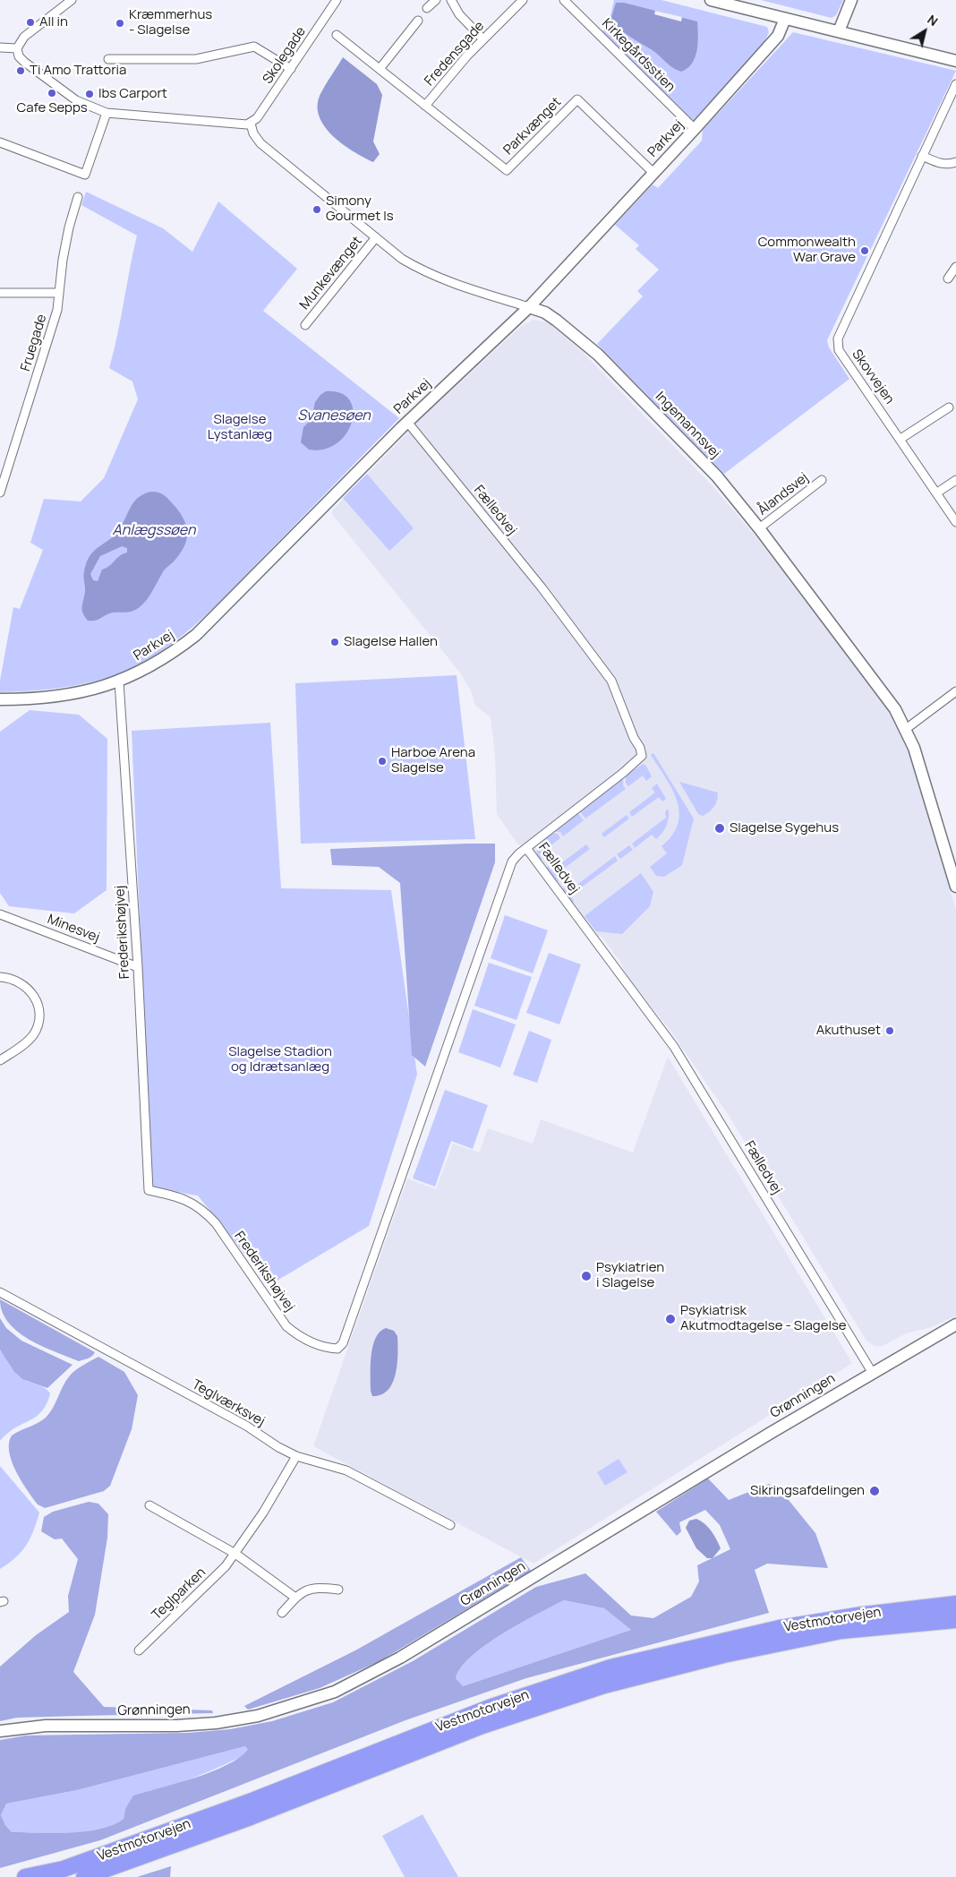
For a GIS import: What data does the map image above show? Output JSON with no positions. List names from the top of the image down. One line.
{"streets":{"highway":["Vestmotorvejen"],"street":["Fredensgade","Skolegade","Kirkegårdsstien","Parkvænget","Parkvej","Munkevænget","Fruegade","Skovvejen","Ingemannsvej","Ålandsvej","Fælledvej","Minesvej","Frederikshøjvej","Grønningen","Teglværksvej","Teglparken"]},"crossings":[["Fredensgade","Parkvænget"],["Skolegade","Ingemannsvej"],["Kirkegårdsstien","Parkvej"],["Parkvænget","Parkvej"],["Parkvej","Ingemannsvej"],["Parkvej","Fælledvej"],["Parkvej","Frederikshøjvej"],["Munkevænget","Ingemannsvej"],["Ingemannsvej","Ålandsvej"],["Fælledvej","Frederikshøjvej"],["Fælledvej","Grønningen"],["Minesvej","Frederikshøjvej"],["Teglværksvej","Teglparken"]],"water":["Svanesøen","Anlægssøen"],"parks":["Slagelse Lystanlæg","Slagelse Stadion og Idrætsanlæg"],"places":["All in","Kræmmerhus - Slagelse","Ti Amo Trattoria","Cafe Sepps","Ibs Carport","Simony Gourmet Is","Commonwealth War Grave","Slagelse Hallen","Harboe Arena Slagelse","Slagelse Sygehus","Akuthuset","Psykiatrien i Slagelse","Psykiatrisk Akutmodtagelse - Slagelse","Sikringsafdelingen"],"north":"top right"}
